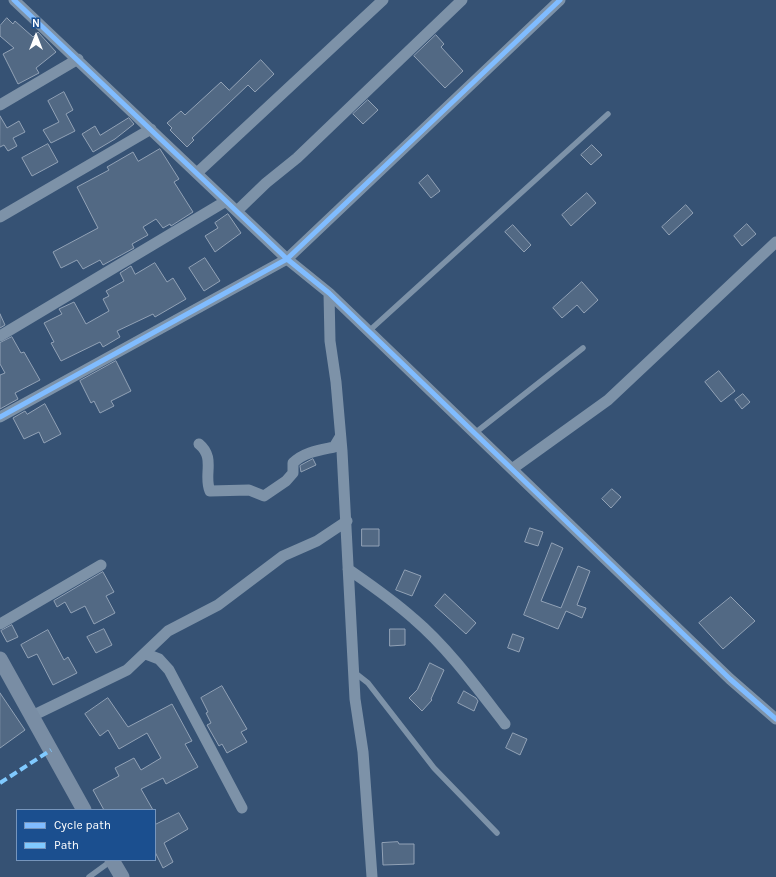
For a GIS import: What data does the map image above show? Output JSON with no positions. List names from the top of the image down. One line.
{"legend":["Cycle path","Path"],"north":"top"}
